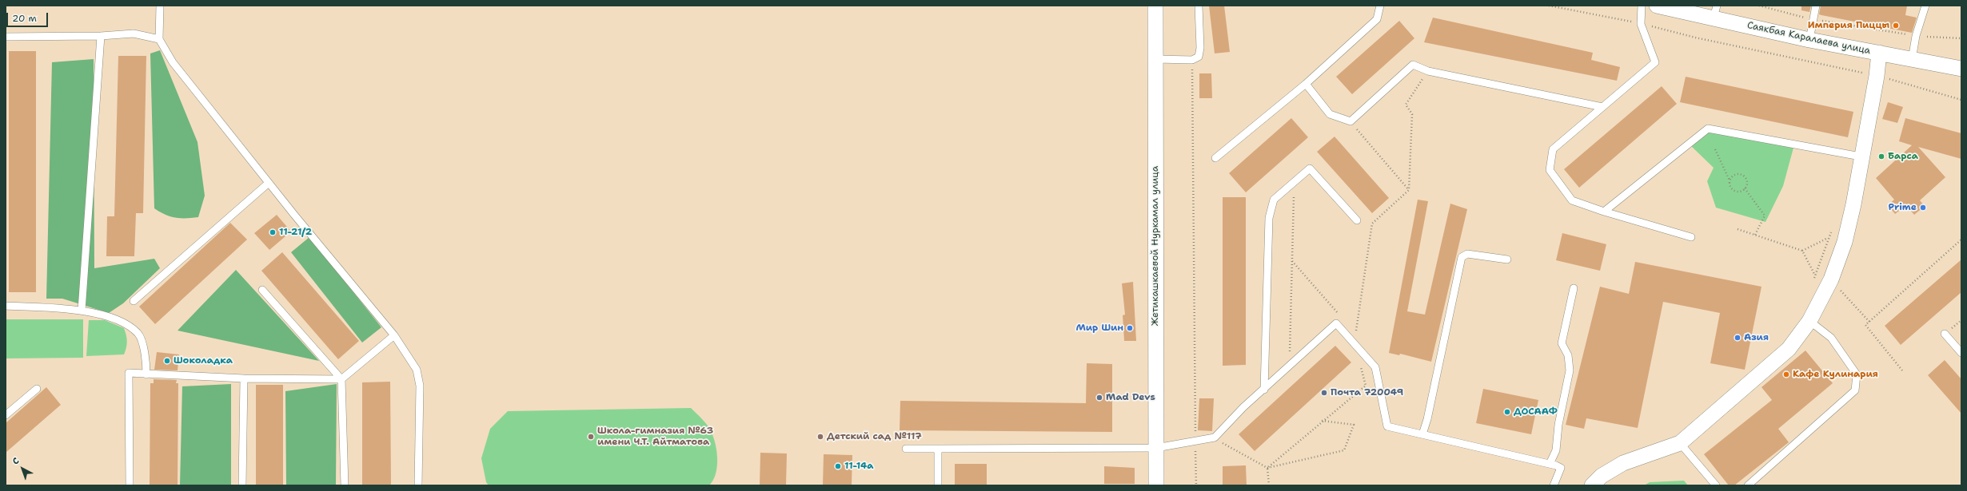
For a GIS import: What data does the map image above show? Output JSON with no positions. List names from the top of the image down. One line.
{"streets":{"street":["Саякбая Каралаева улица","Жетикашкаевой Нуркамал улица"]},"places":["Империя Пиццы","Барса","Prime","11-21/2","Мир Шин","Азия","Шоколадка","Кафе Кулинария","Почта 720049","Mad Devs","ДОСААФ","Школа-гимназия №63 имени Ч.Т. Айтматова","Детский сад №117","11-14а"],"scale_bar":"20 m","north":"top left"}
